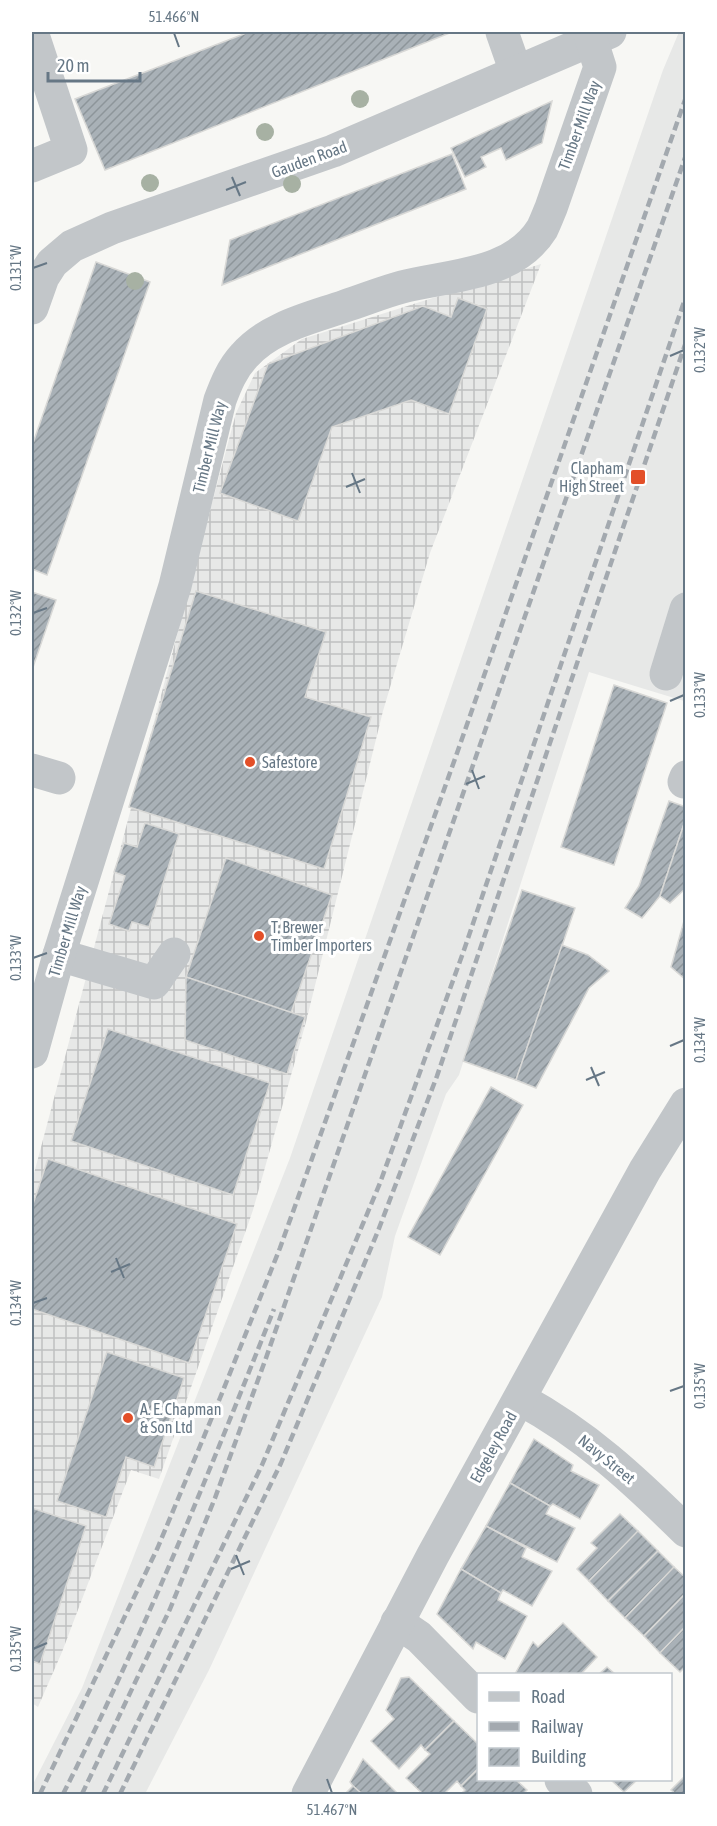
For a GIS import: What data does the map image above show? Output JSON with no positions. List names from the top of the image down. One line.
{"streets":{"street":["Timber Mill Way","Gauden Road","Edgeley Road","Navy Street"]},"crossings":[["Timber Mill Way","Gauden Road"],["Edgeley Road","Navy Street"]],"places":{"transit":["Clapham High Street"],"other":["Safestore","T. Brewer Timber Importers","A. E. Chapman & Son Ltd"]},"legend":["Road","Railway","Building"],"scale_bar":"20 m","coordinates":["51.466°N","0.131°W","0.132°W","0.133°W","0.134°W","0.135°W","51.467°N"]}
